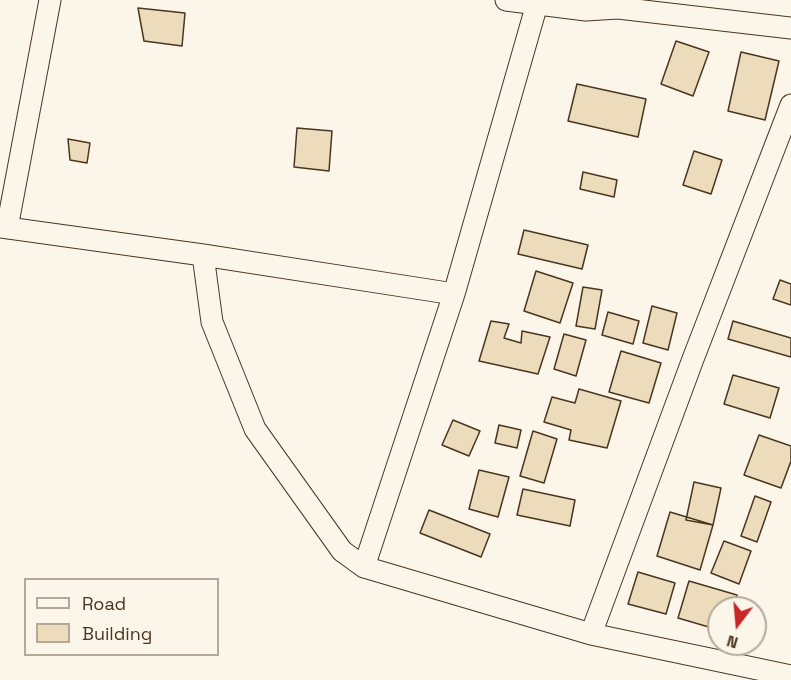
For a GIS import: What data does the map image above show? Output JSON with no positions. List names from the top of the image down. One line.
{"legend":["Road","Building"],"north":"bottom"}
